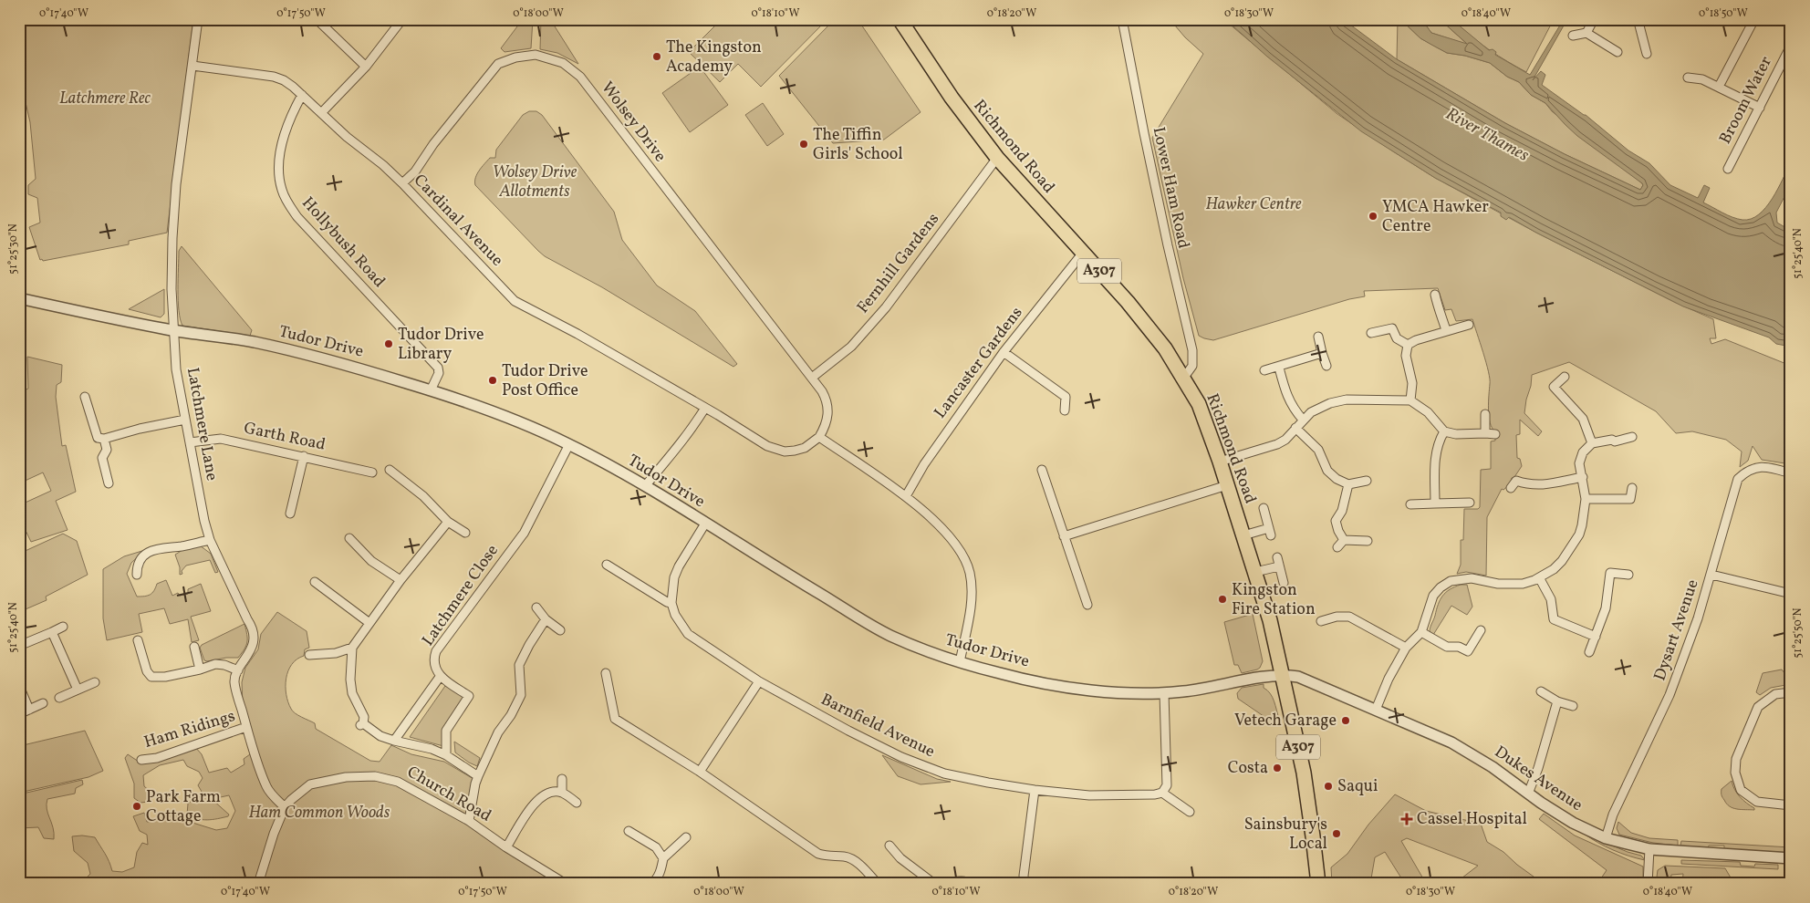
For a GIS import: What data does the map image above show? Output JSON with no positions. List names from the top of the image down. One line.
{"streets":{"main road":["Richmond Road","A307"],"street":["Broom Water","Wolsey Drive","Lower Ham Road","Cardinal Avenue","Hollybush Road","Fernhill Gardens","Tudor Drive","Lancaster Gardens","Latchmere Lane","Garth Road","Latchmere Close","Dysart Avenue","Barnfield Avenue","Ham Ridings","Dukes Avenue","Church Road"]},"crossings":[["Wolsey Drive","Cardinal Avenue"],["Wolsey Drive","Fernhill Gardens"],["Richmond Road","Lower Ham Road"],["Richmond Road","Fernhill Gardens"],["Richmond Road","Tudor Drive"],["Richmond Road","Lancaster Gardens"],["Richmond Road","Dukes Avenue"],["Cardinal Avenue","Hollybush Road"],["Cardinal Avenue","Latchmere Lane"],["Hollybush Road","Tudor Drive"],["Tudor Drive","Latchmere Lane"],["Tudor Drive","Latchmere Close"],["Tudor Drive","Dukes Avenue"],["Latchmere Lane","Garth Road"],["Latchmere Lane","Ham Ridings"],["Latchmere Lane","Church Road"],["Dysart Avenue","Dukes Avenue"]],"water":["River Thames"],"parks":["Latchmere Rec","Wolsey Drive Allotments","Hawker Centre","Ham Common Woods"],"places":{"other":["The Kingston Academy","The Tiffin Girls' School","YMCA Hawker Centre","Tudor Drive Library","Tudor Drive Post Office","Kingston Fire Station","Vetech Garage","Costa","Saqui","Park Farm Cottage","Sainsbury's Local"],"health":["Cassel Hospital"]},"coordinates":["0°17'40\"W","0°17'50\"W","0°18'00\"W","0°18'10\"W","0°18'20\"W","0°18'30\"W","0°18'40\"W","0°18'50\"W","51°25'30\"N","51°25'40\"N","51°25'50\"N"]}
